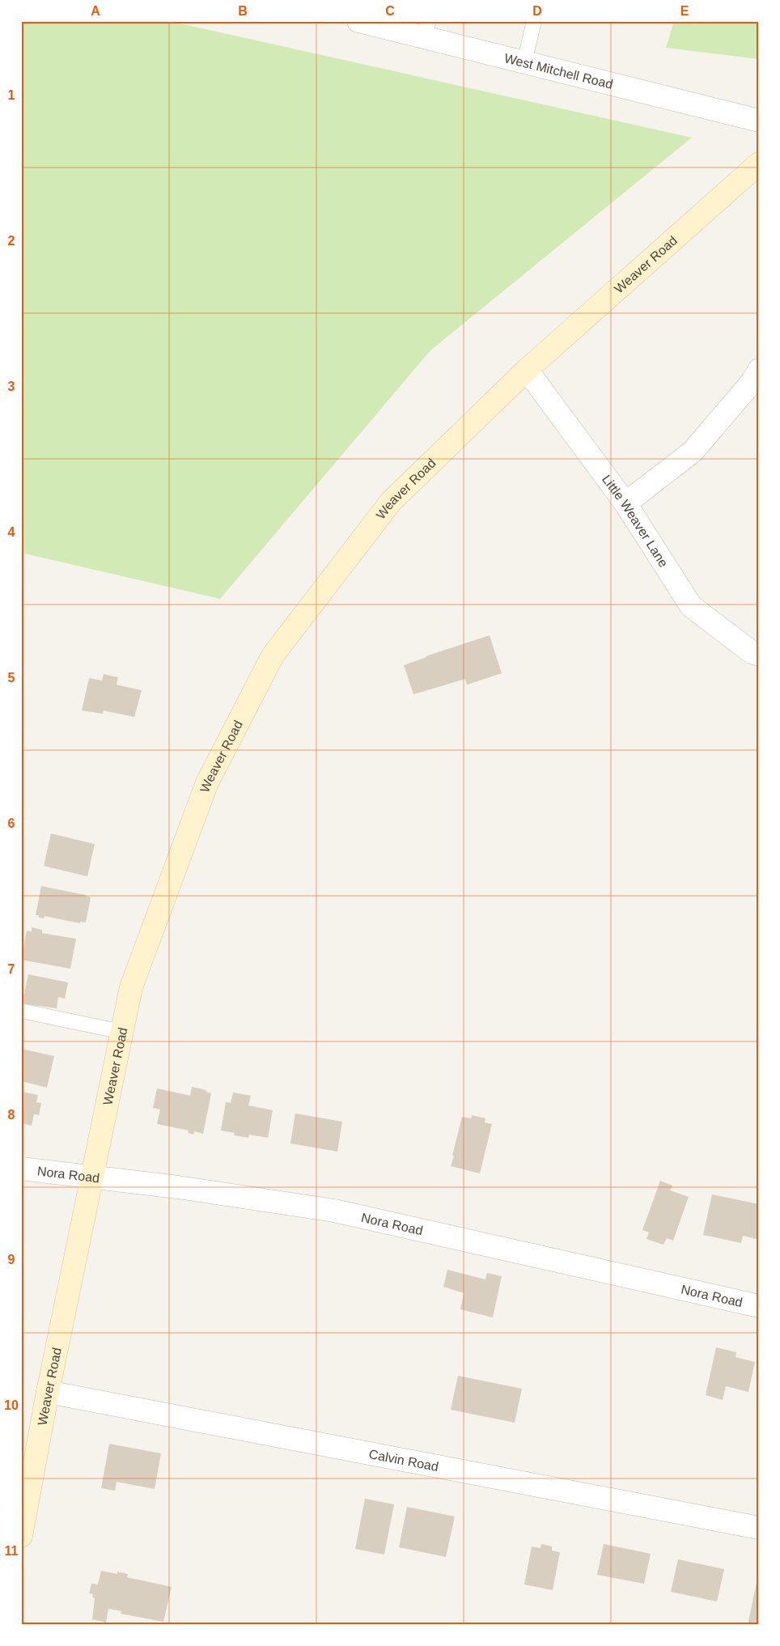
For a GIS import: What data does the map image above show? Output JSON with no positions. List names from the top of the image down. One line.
{"streets":{"main road":["Weaver Road"],"street":["West Mitchell Road","Little Weaver Lane","Nora Road","Calvin Road"]},"crossings":[["Weaver Road","Little Weaver Lane"],["Weaver Road","Nora Road"],["Weaver Road","Calvin Road"]],"grid":{"columns":["A","B","C","D","E"],"rows":["1","2","3","4","5","6","7","8","9","10","11"]}}
